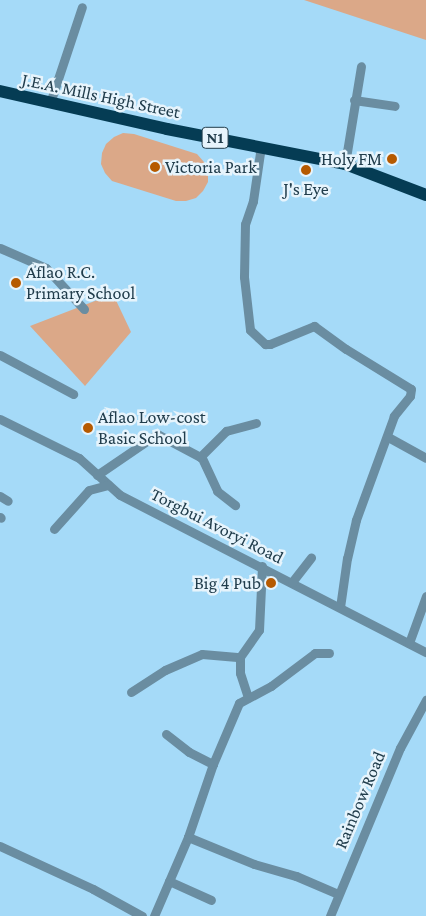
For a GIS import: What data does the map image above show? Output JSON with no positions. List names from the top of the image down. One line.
{"streets":{"highway":["J.E.A. Mills High Street","N1"],"street":["Torgbui Avoryi Road","Rainbow Road"]},"places":["Holy FM","Victoria Park","J's Eye","Aflao R.C. Primary School","Aflao Low-cost Basic School","Big 4 Pub"]}
